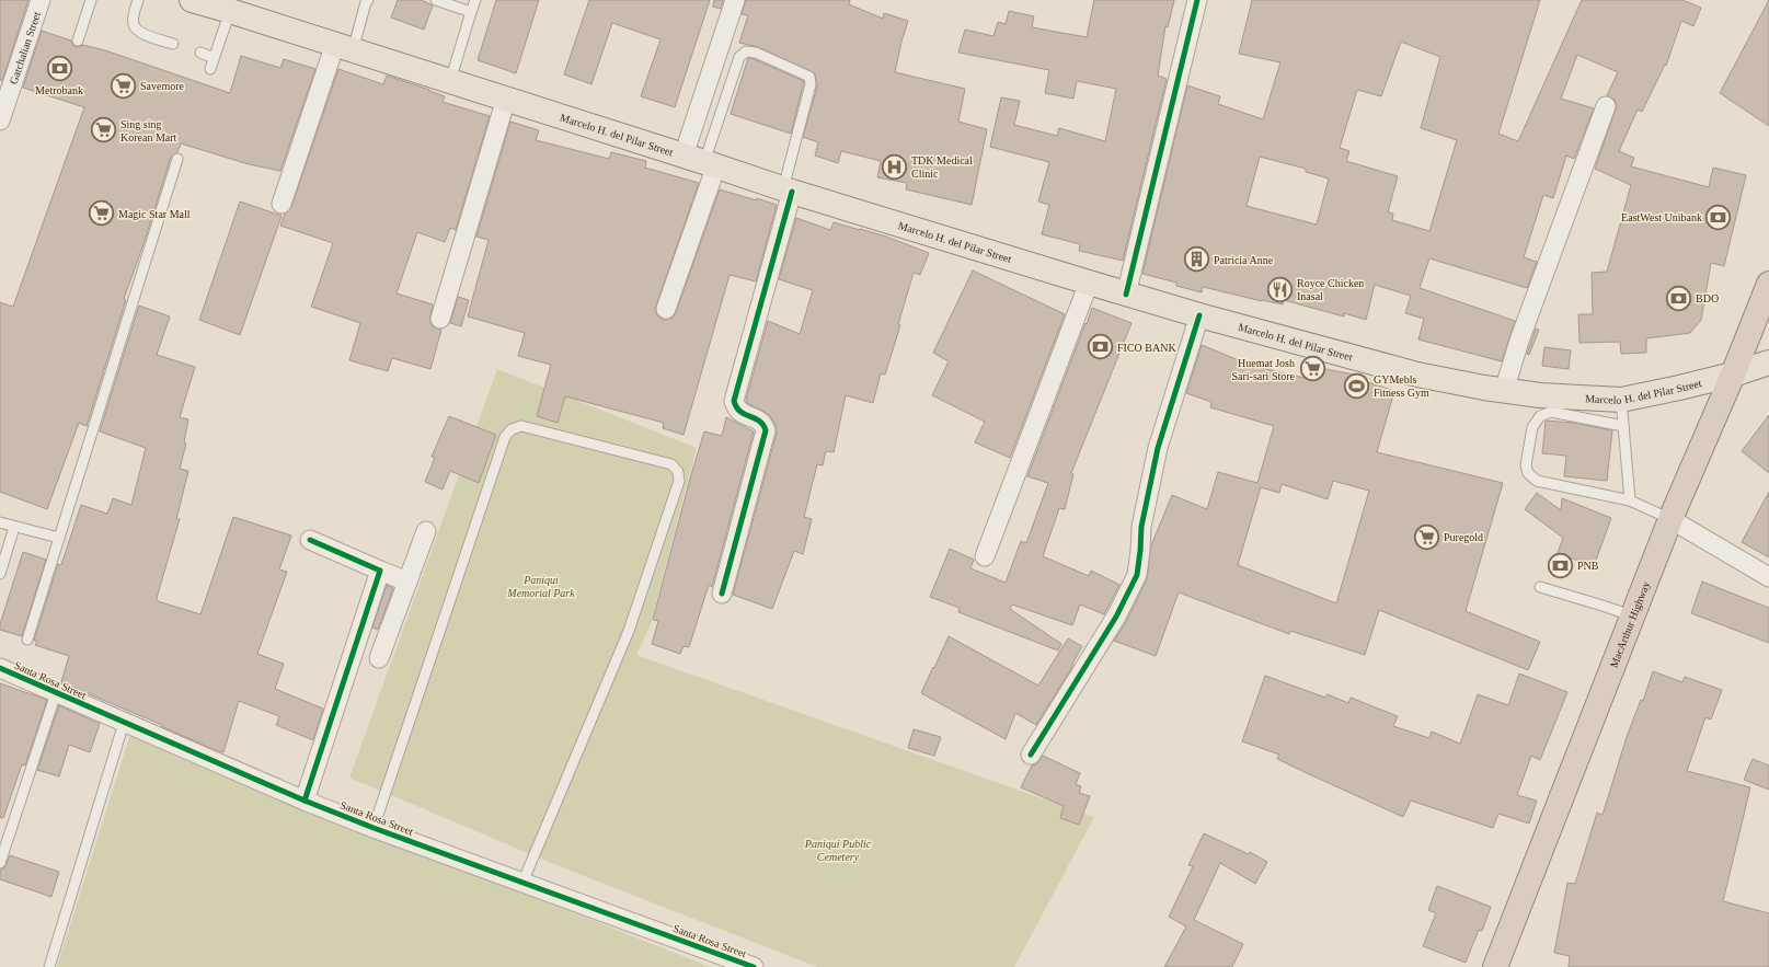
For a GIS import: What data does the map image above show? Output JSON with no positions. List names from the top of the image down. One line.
{"streets":{"highway":["MacArthur Highway"],"main road":["Marcelo H. del Pilar Street"],"street":["Gatchalian Street","Santa Rosa Street"]},"crossings":[["Marcelo H. del Pilar Street","MacArthur Highway"]],"parks":["Paniqui Memorial Park","Paniqui Public Cemetery"],"places":{"bank":["Metrobank","EastWest Unibank","BDO","FICO BANK","PNB"],"supermarket":["Savemore","Sing sing Korean Mart","Magic Star Mall","Huemat Josh Sari-sari Store","Puregold"],"hospital":["TDK Medical Clinic"],"building":["Patricia Anne"],"restaurant":["Royce Chicken Inasal"],"sports":["GYMebls Fitness Gym"]}}
